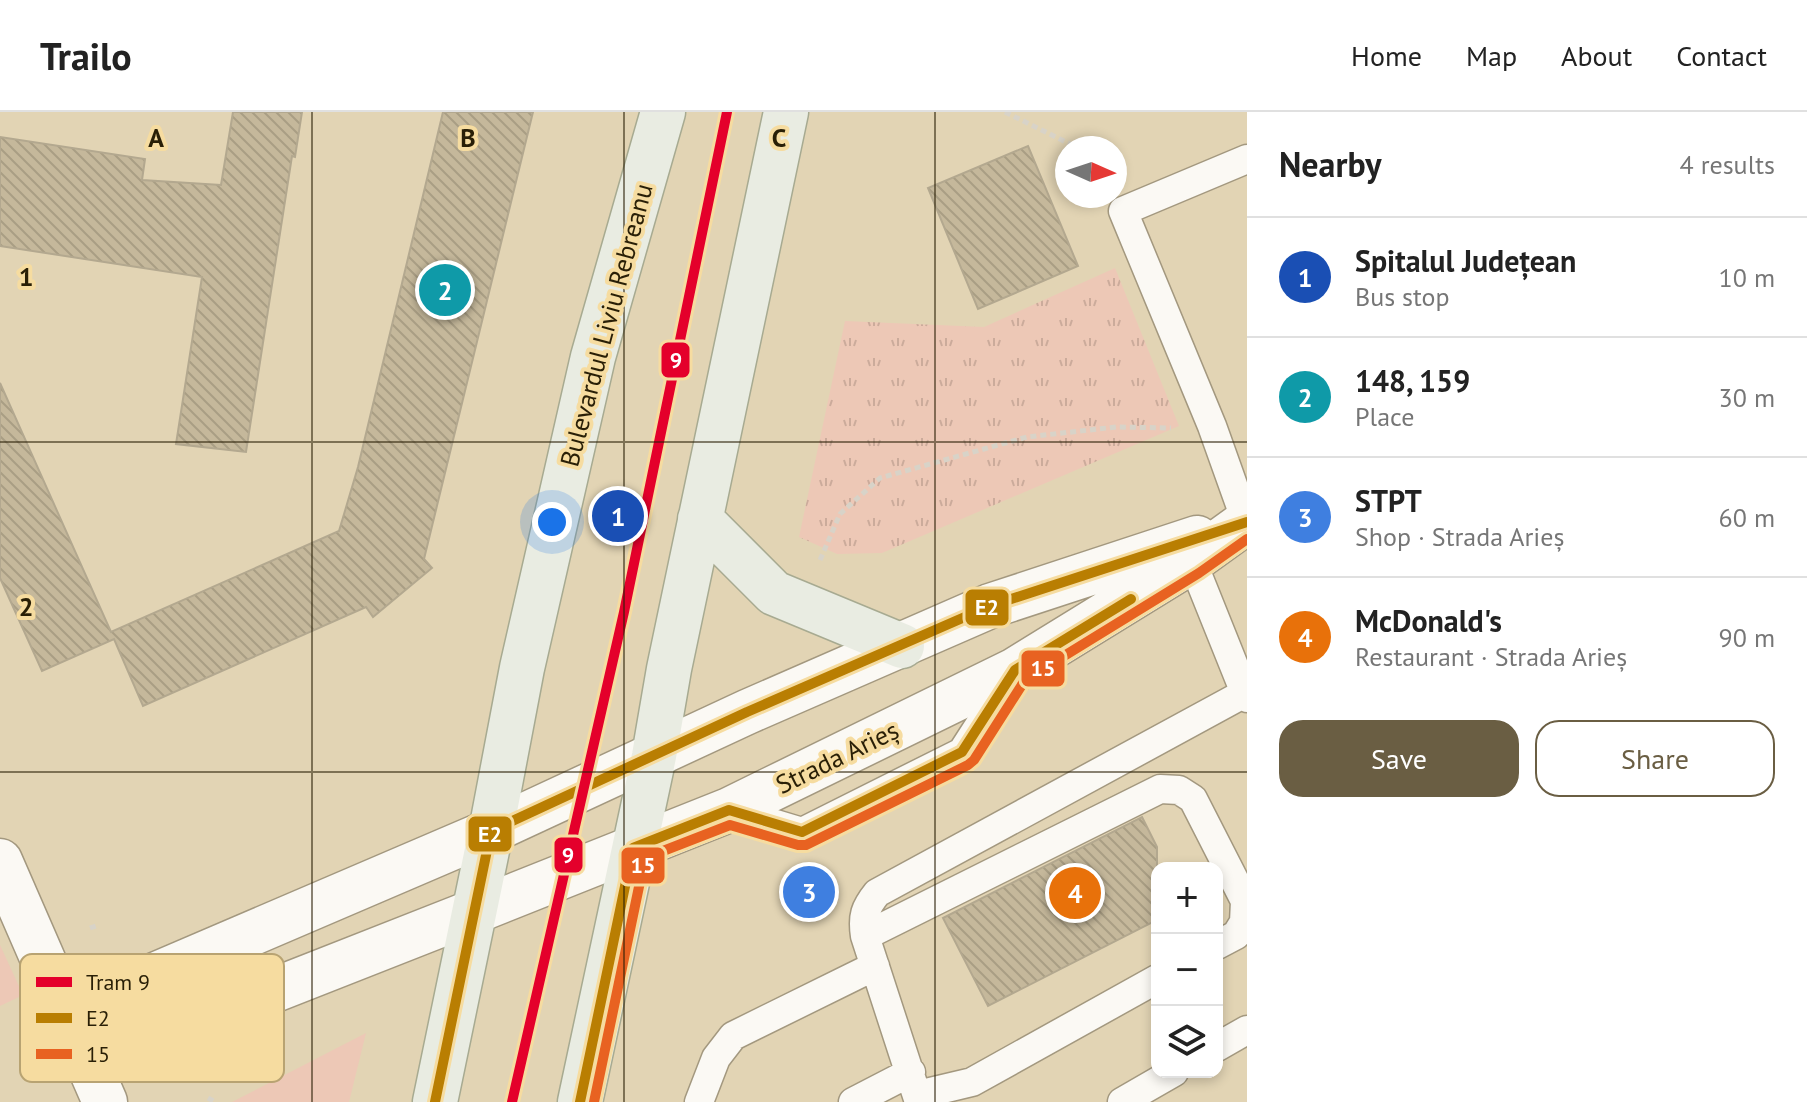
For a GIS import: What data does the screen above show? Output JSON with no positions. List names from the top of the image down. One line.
{"streets":{"main road":["Bulevardul Liviu Rebreanu","Strada Arieș"]},"crossings":[["Bulevardul Liviu Rebreanu","Strada Arieș"]],"lines":["tram line 9","transit line E2","transit line 15"],"legend":["Tram 9","E2","15"],"north":"right","page":{"header":"Trailo","nav":["Home","Map","About","Contact"],"heading":["Nearby","4 results"],"list":[{"mark":"1","name":"Spitalul Județean","note":"Bus stop","value":"10 m"},{"mark":"2","name":"148, 159","note":"Place","value":"30 m"},{"mark":"3","name":"STPT","note":"Shop · Strada Arieș","value":"60 m"},{"mark":"4","name":"McDonald's","note":"Restaurant · Strada Arieș","value":"90 m"}],"pins":["2","1","3","4"],"buttons":["Save","Share"],"map_buttons":["+","−"]},"grid":{"columns":["A","B","C"],"rows":["1","2"]}}
